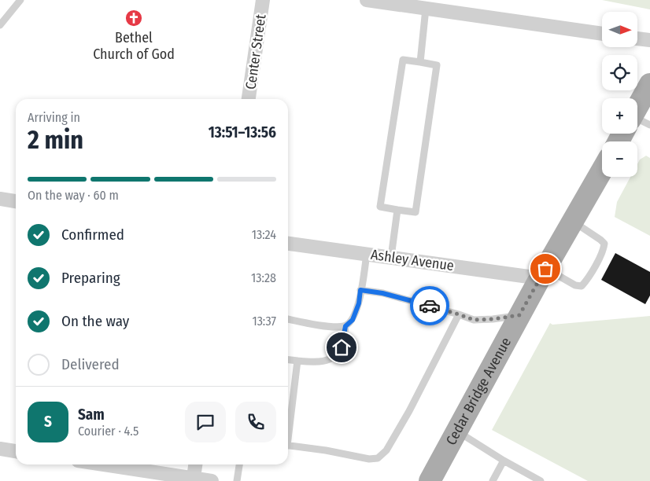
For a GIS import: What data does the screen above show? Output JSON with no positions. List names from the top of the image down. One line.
{"streets":{"main road":["Cedar Bridge Avenue"],"street":["Center Street","Ashley Avenue"]},"crossings":[["Ashley Avenue","Cedar Bridge Avenue"]],"places":{"church":["Bethel Church of God"]},"north":"right","page":{"map_buttons":["+","−"],"heading":["2 min","Arriving in","13:51–13:56"],"panel":["Sam","Courier · 4.5"],"bar":"On the way · 60 m","list":[["Confirmed","13:24"],["Preparing","13:28"],["On the way","13:37"],"Delivered"],"round":"S"}}
